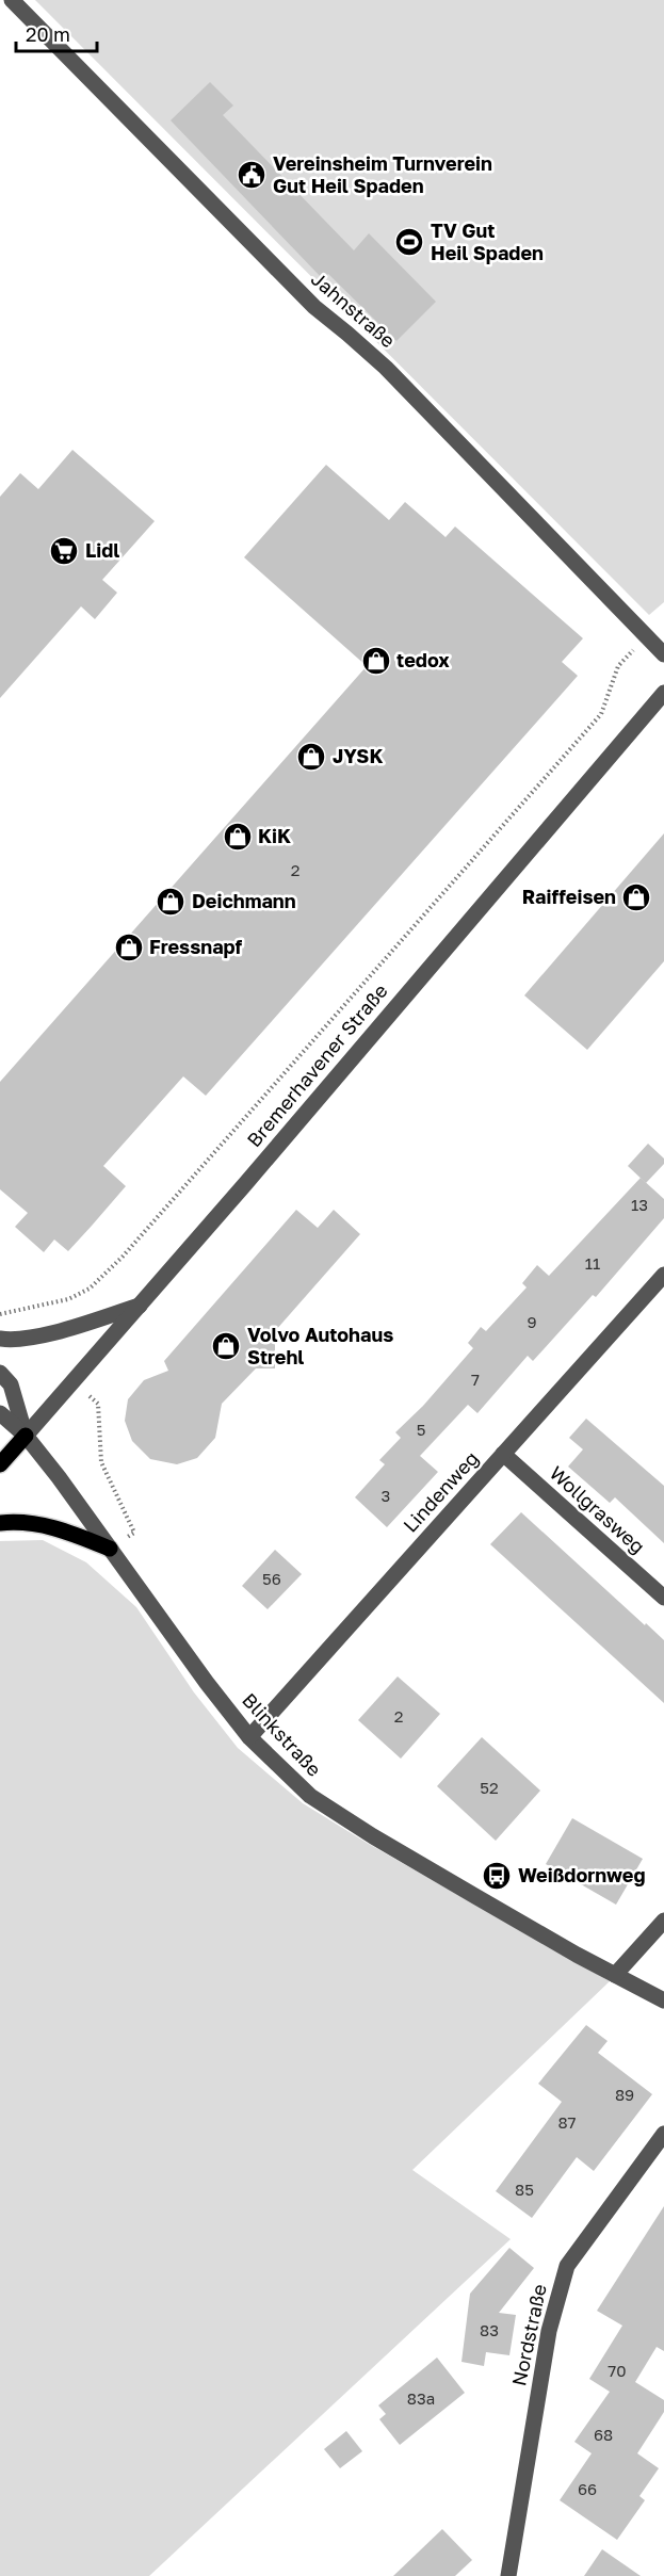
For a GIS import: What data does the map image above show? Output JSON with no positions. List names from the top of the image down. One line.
{"streets":{"main road":["Bremerhavener Straße"],"street":["Jahnstraße","Lindenweg","Wollgrasweg","Blinkstraße","Nordstraße"]},"crossings":[["Bremerhavener Straße","Blinkstraße"],["Lindenweg","Wollgrasweg"],["Lindenweg","Blinkstraße"]],"places":{"public building":["Vereinsheim Turnverein Gut Heil Spaden"],"sports":["TV Gut Heil Spaden"],"supermarket":["Lidl"],"shop":["tedox","JYSK","KiK","Raiffeisen","Deichmann","Fressnapf","Volvo Autohaus Strehl"],"bus stop":["Weißdornweg"]},"house_numbers":["2","13","11","9","7","5","3","56","2","52","89","87","85","83","70","83a","68","66"],"scale_bar":"20 m"}
